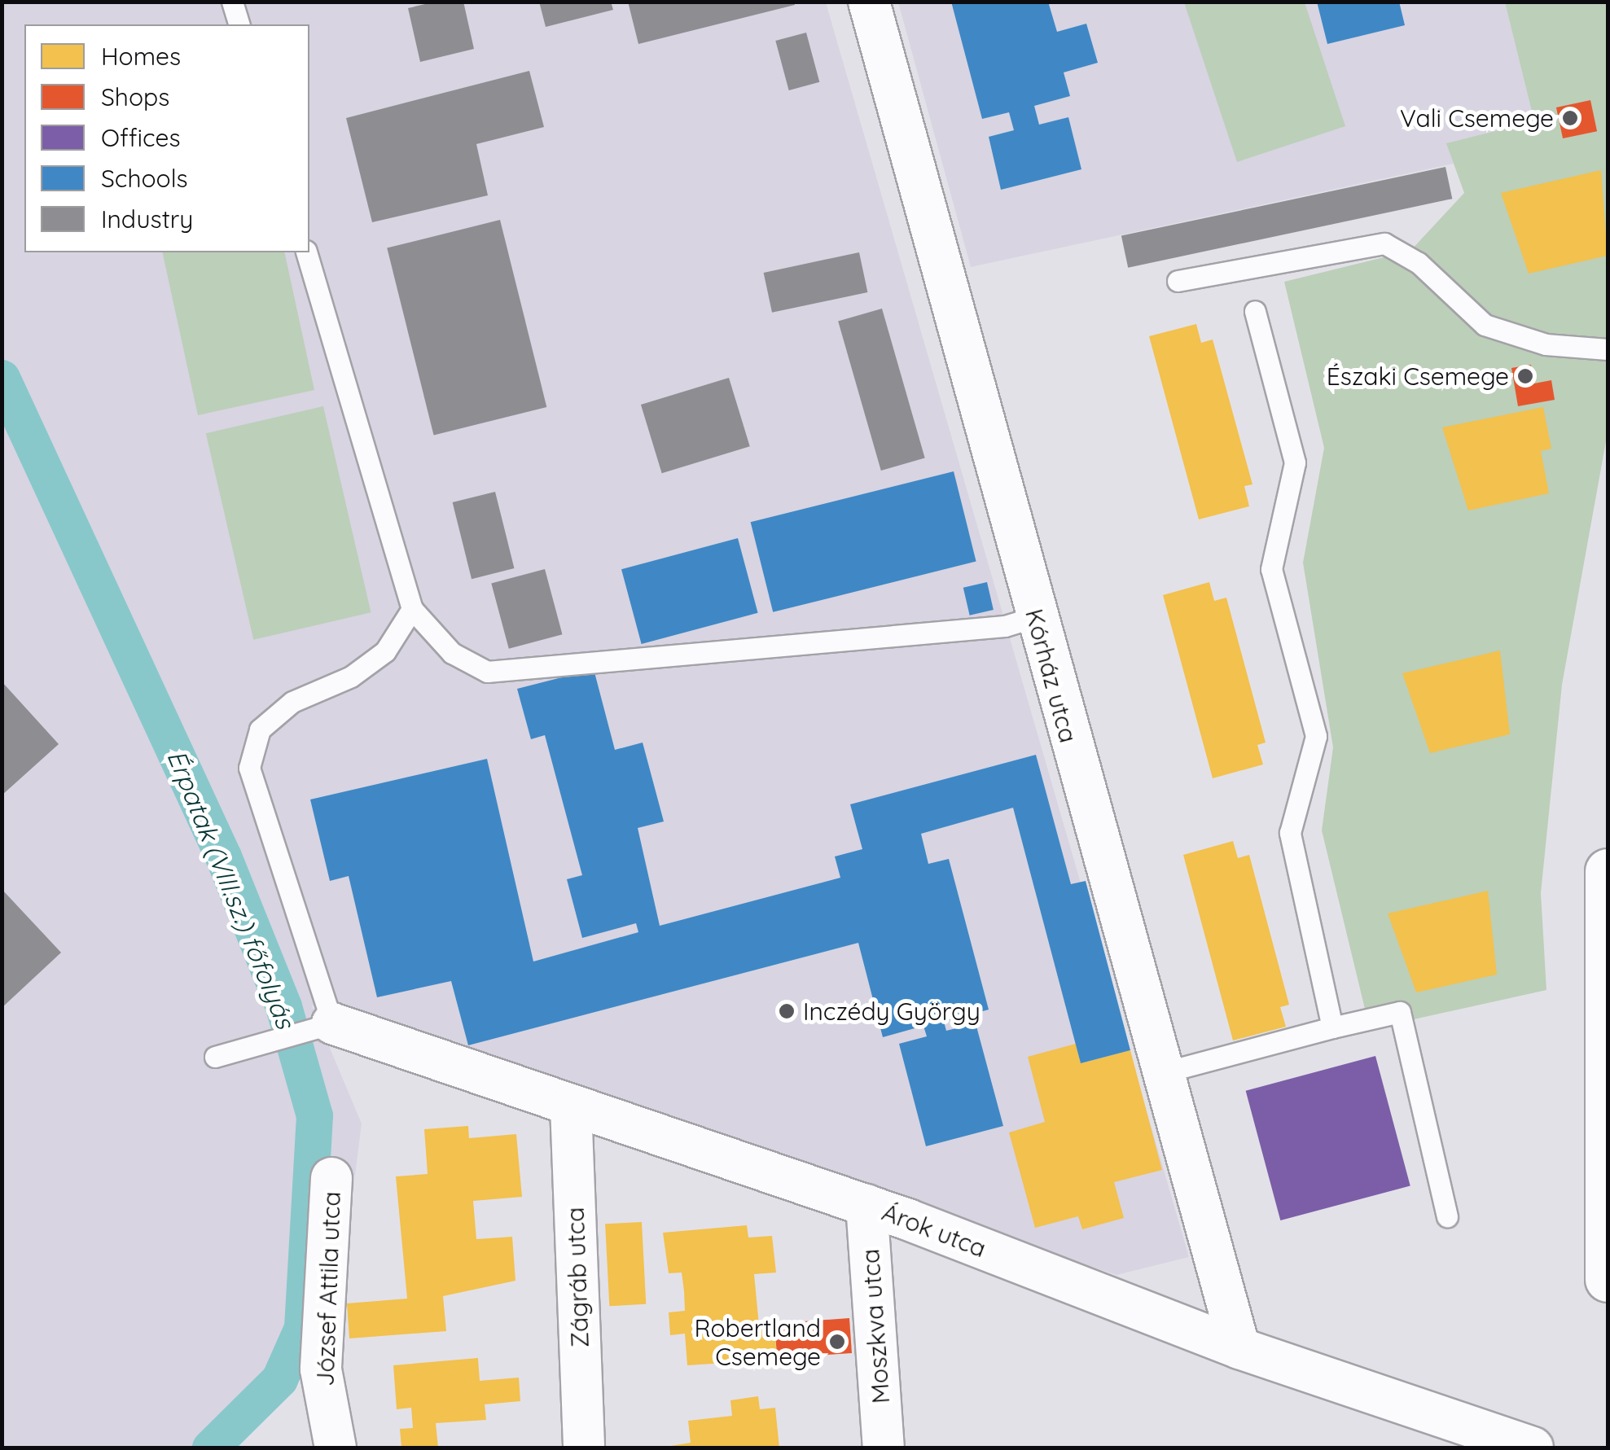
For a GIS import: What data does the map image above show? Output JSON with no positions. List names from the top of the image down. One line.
{"streets":{"street":["Kórház utca","Árok utca","Zágráb utca","József Attila utca","Moszkva utca"]},"crossings":[["Kórház utca","Árok utca"],["Árok utca","Zágráb utca"],["Árok utca","Moszkva utca"]],"water":["Érpatak (VIII.sz.) főfolyás"],"places":["Vali Csemege","Északi Csemege","Inczédy György","Robertland Csemege"],"legend":["Homes","Shops","Offices","Schools","Industry"]}
